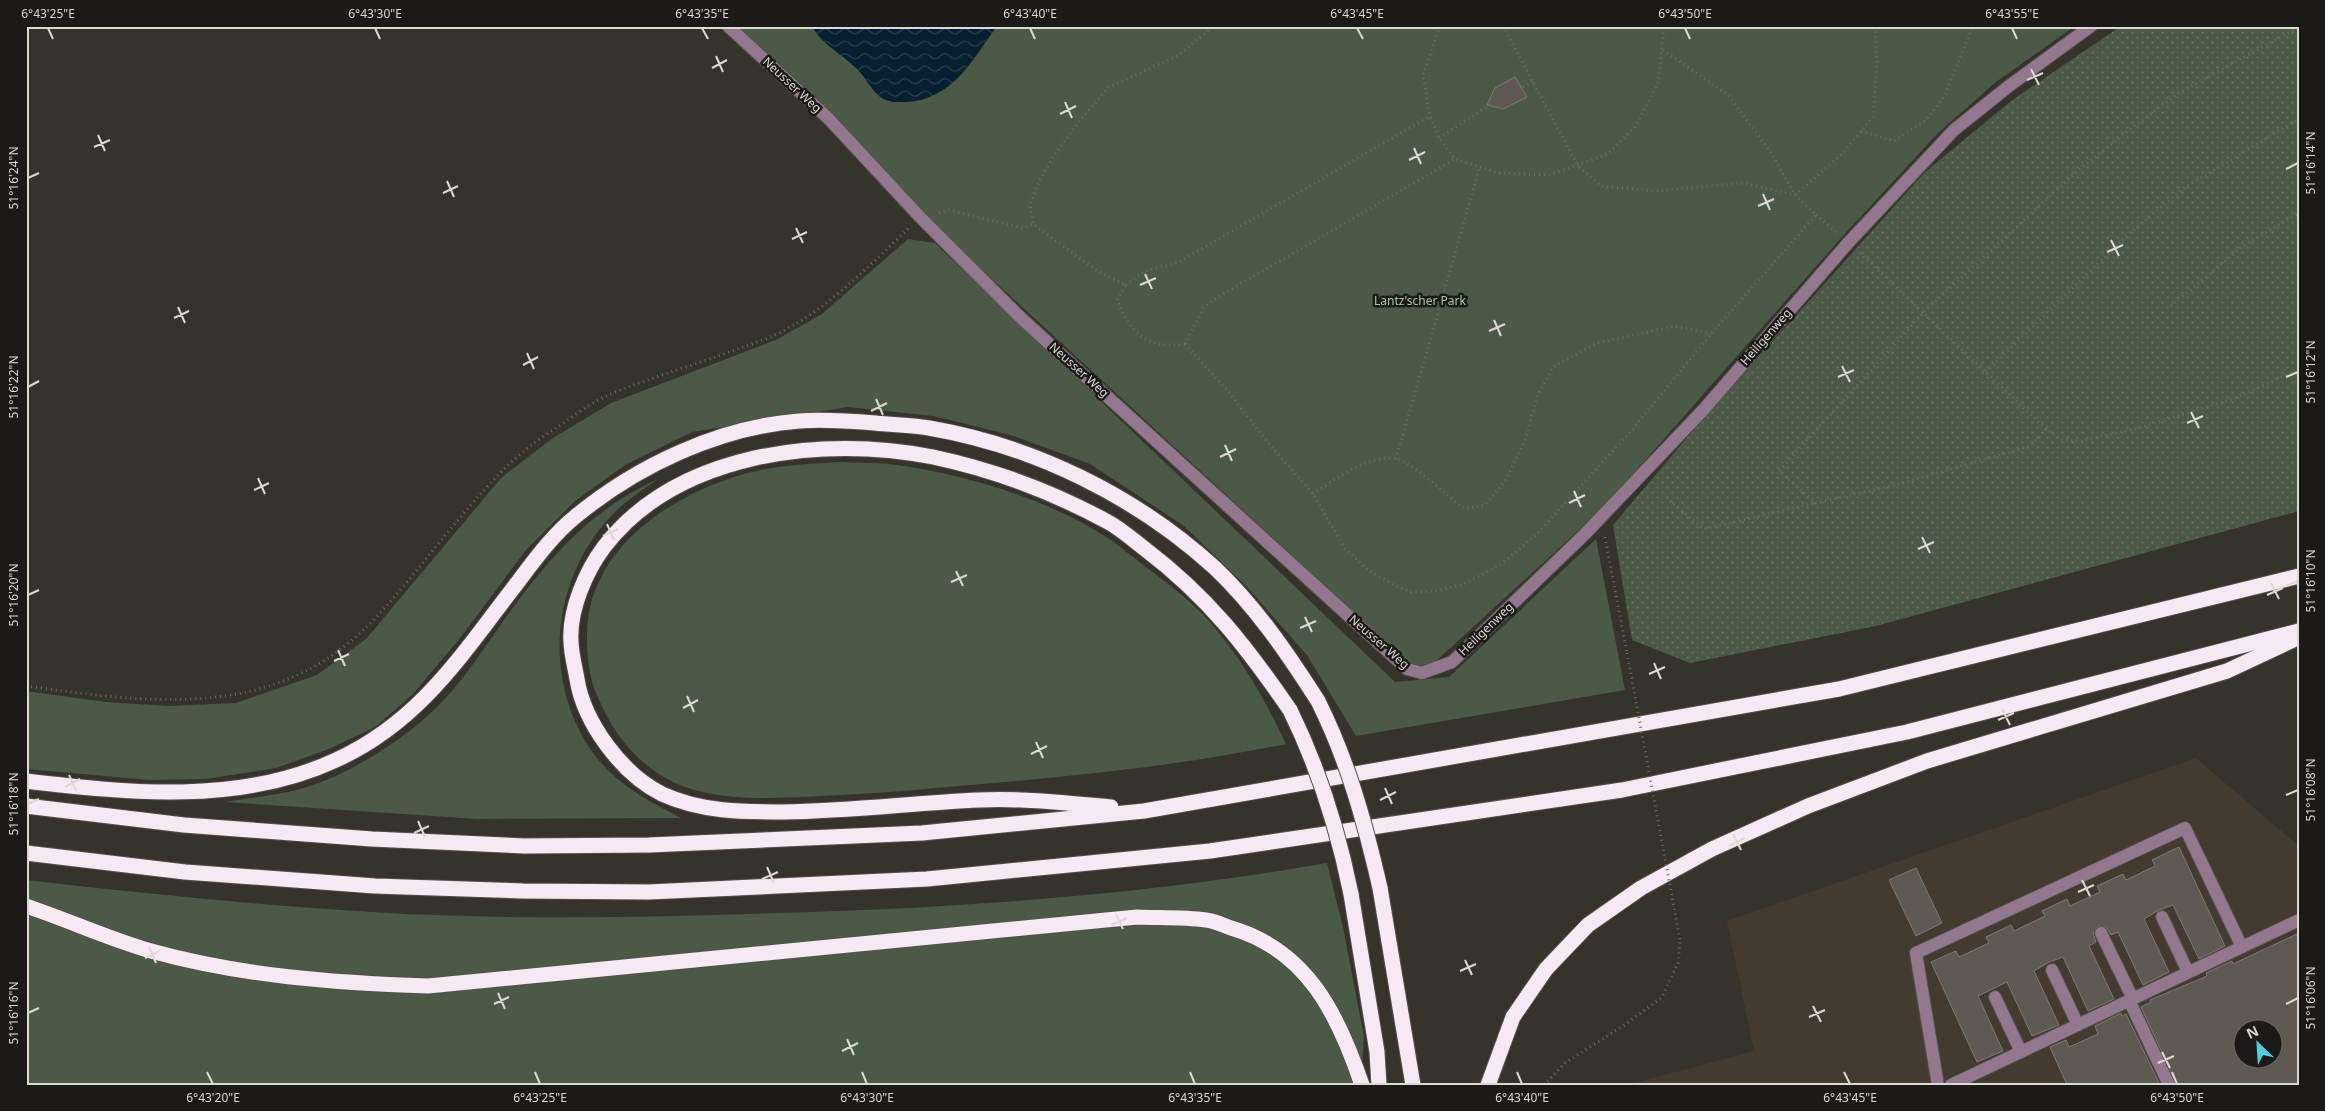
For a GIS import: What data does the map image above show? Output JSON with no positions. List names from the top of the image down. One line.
{"streets":{"lane":["Neusser Weg","Heiligenweg"]},"crossings":[["Neusser Weg","Heiligenweg"]],"parks":["Lantz'scher Park"],"north":"top left","coordinates":["6°43'25\"E","6°43'30\"E","6°43'35\"E","6°43'40\"E","6°43'45\"E","6°43'50\"E","6°43'55\"E","51°16'14\"N","51°16'24\"N","51°16'12\"N","51°16'22\"N","51°16'10\"N","51°16'20\"N","51°16'08\"N","51°16'18\"N","51°16'06\"N","51°16'16\"N","6°43'20\"E"]}
